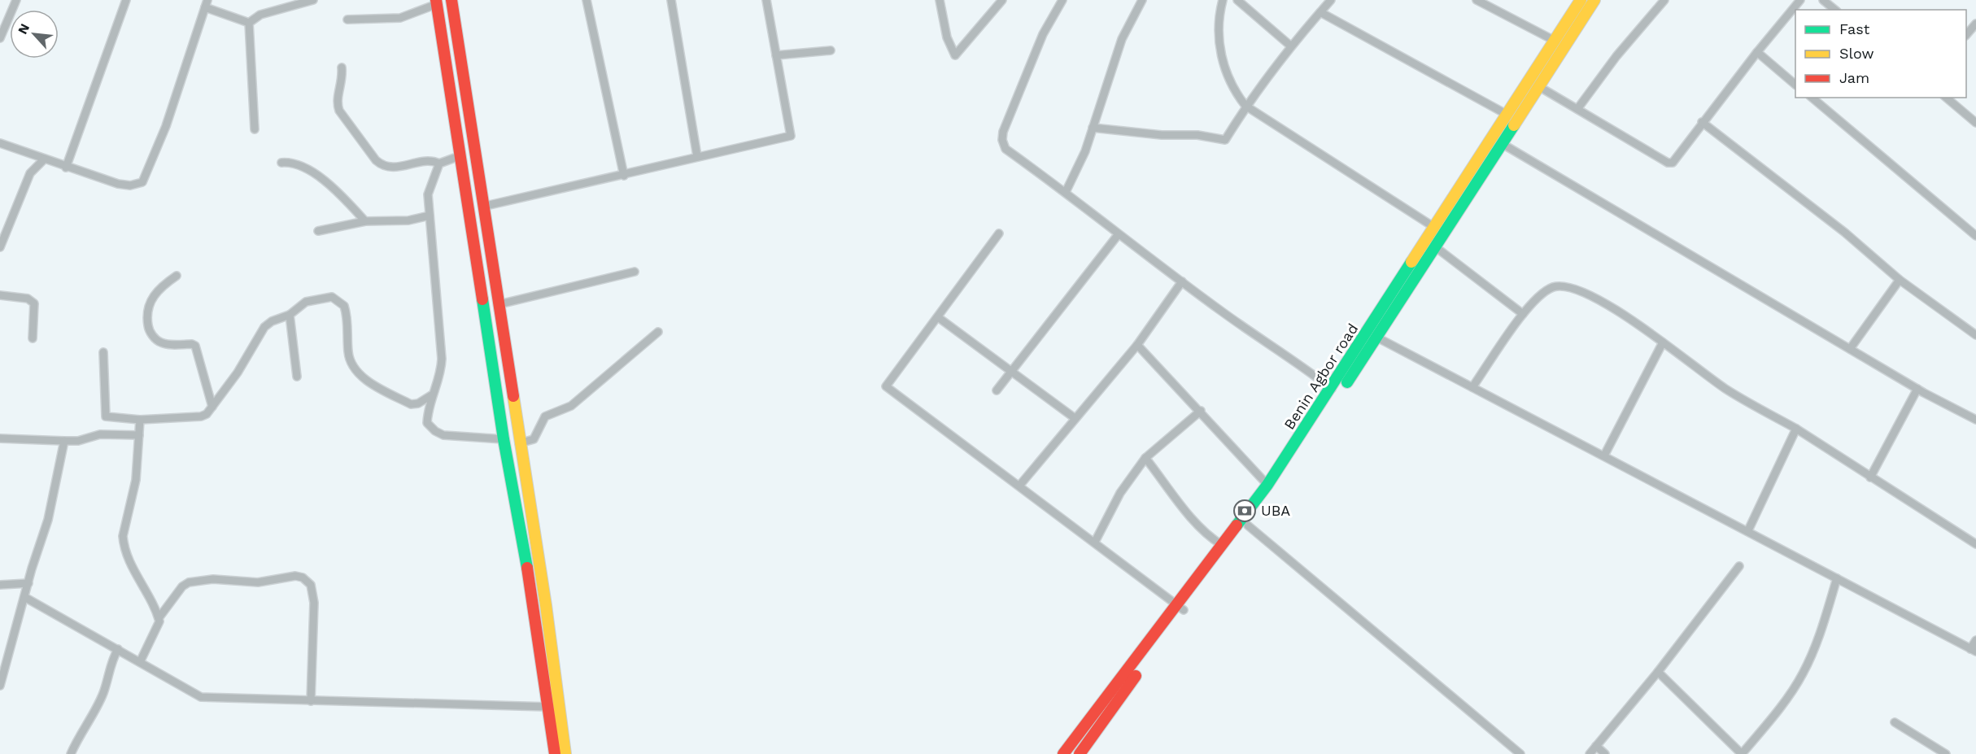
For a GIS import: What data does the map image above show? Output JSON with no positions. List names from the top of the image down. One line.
{"streets":{"highway":["Benin Agbor road"]},"places":{"bank":["UBA"]},"legend":["Fast","Slow","Jam"],"north":"top left"}
